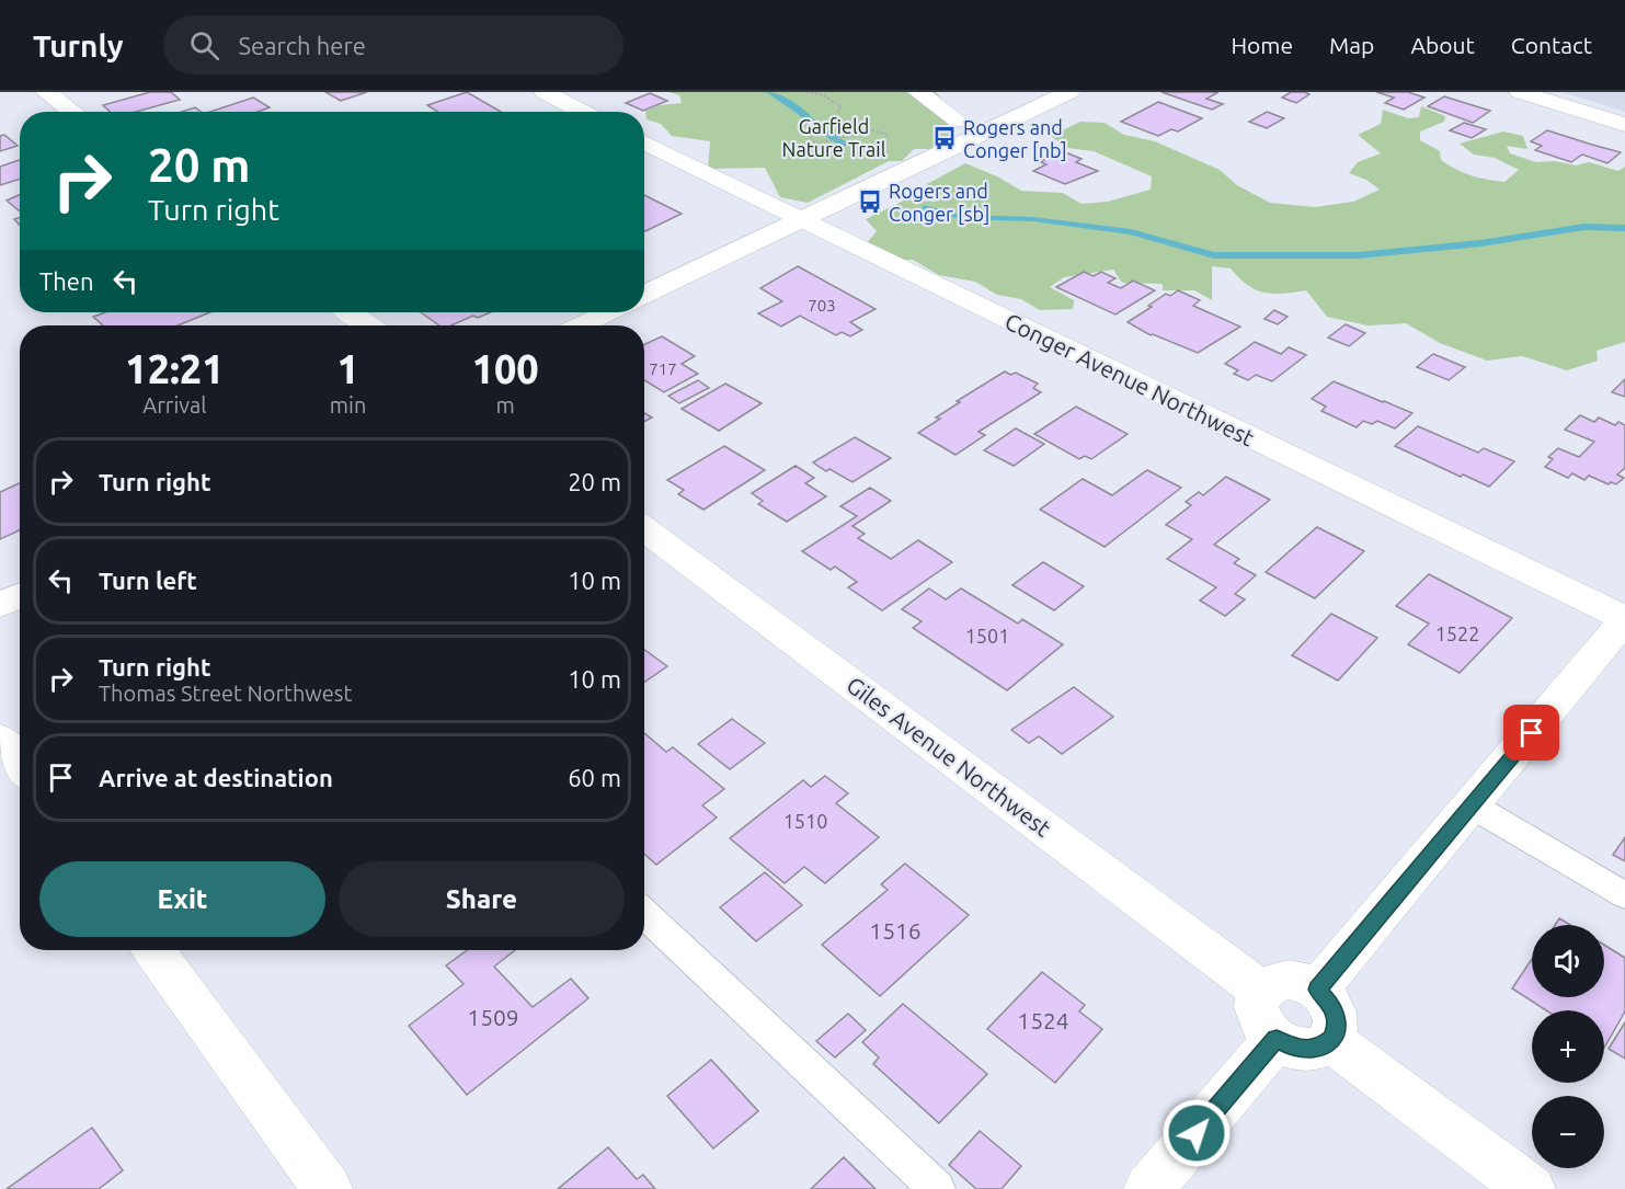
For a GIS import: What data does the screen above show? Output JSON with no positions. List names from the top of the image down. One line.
{"streets":{"street":["Conger Avenue Northwest","Giles Avenue Northwest"]},"parks":["Garfield Nature Trail"],"places":{"bus stop":["Rogers and Conger [nb]","Rogers and Conger [sb]"]},"house_numbers":["703","717","1522","1501","1510","1516","1509","1524"],"page":{"header":"Turnly","search":"Search here","nav":["Home","Map","About","Contact"],"turn":["20 m","Turn right"],"then":"Then","eta":["12:21","Arrival","1","min","100","m"],"list":[{"name":"Turn right","value":"20 m"},{"name":"Turn left","value":"10 m"},{"name":"Turn right","note":"Thomas Street Northwest","value":"10 m"},{"name":"Arrive at destination","value":"60 m"}],"buttons":["Exit","Share"],"map_buttons":["+","−"]}}
